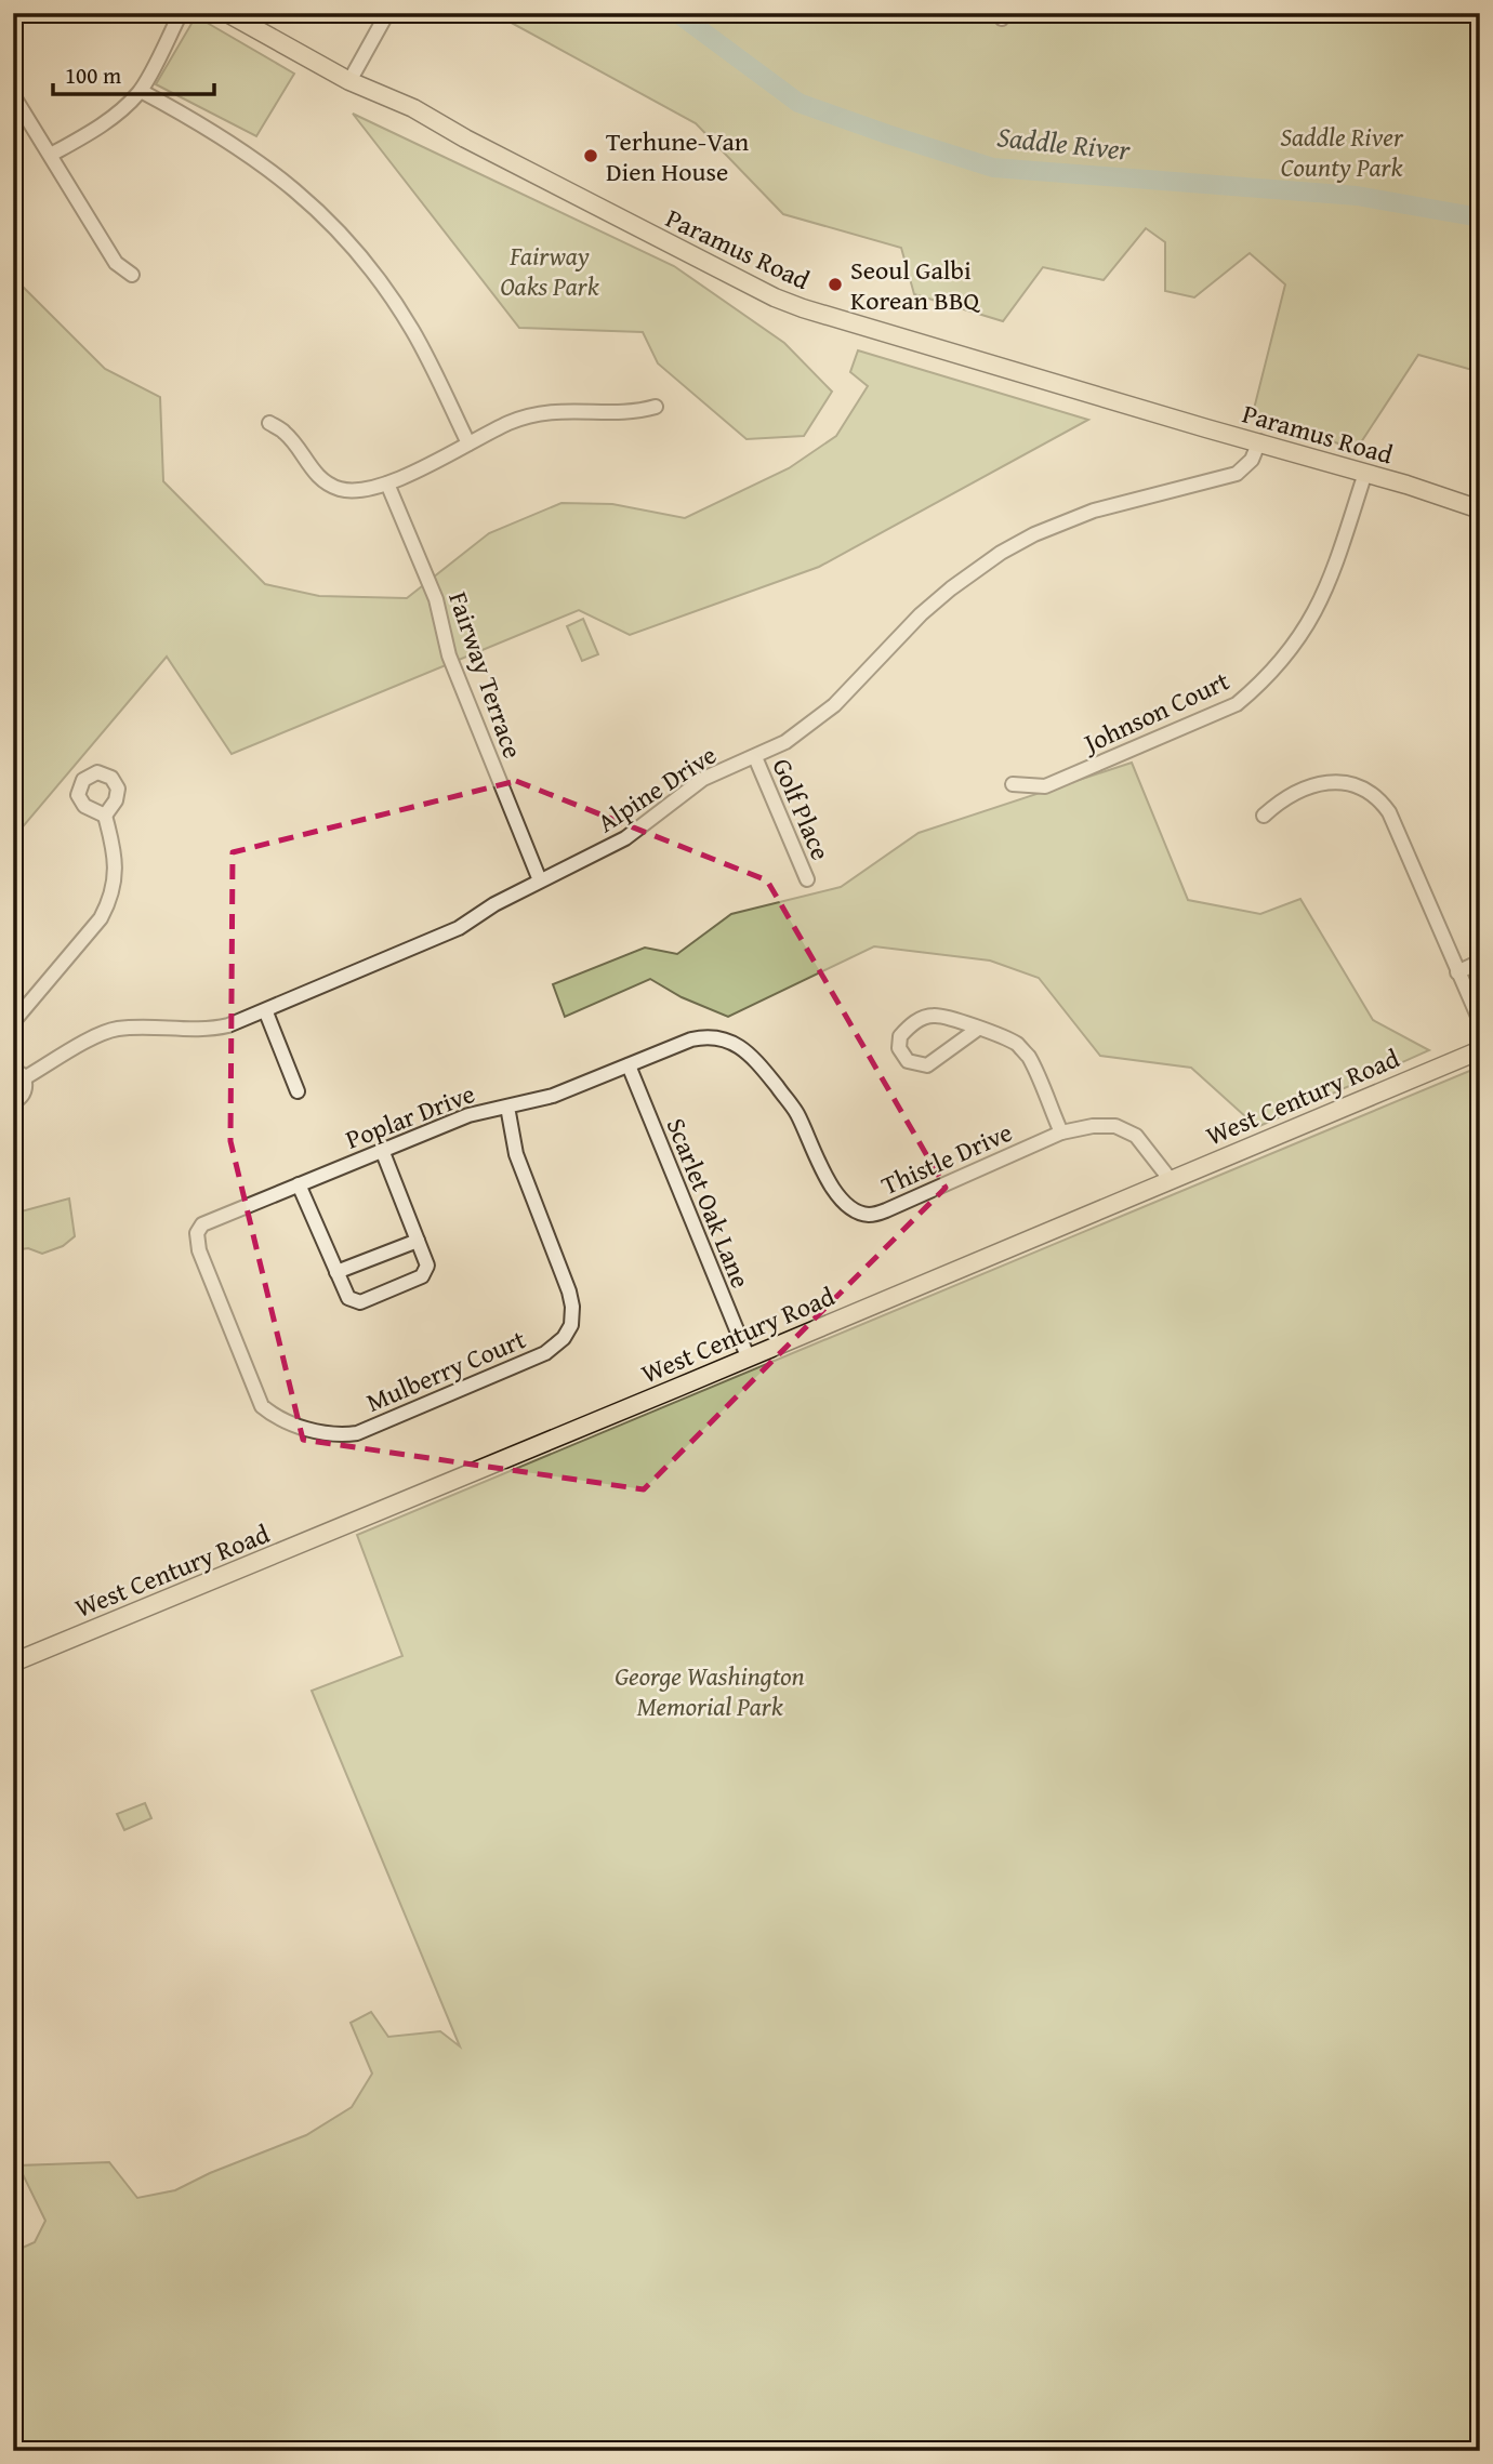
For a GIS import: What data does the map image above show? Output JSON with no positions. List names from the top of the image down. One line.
{"streets":{"main road":["Paramus Road","West Century Road"],"street":["Fairway Terrace","Johnson Court","Alpine Drive","Golf Place","Poplar Drive","Thistle Drive","Scarlet Oak Lane","Mulberry Court"]},"crossings":[["Paramus Road","Johnson Court"],["Paramus Road","Alpine Drive"],["Fairway Terrace","Alpine Drive"],["Alpine Drive","Golf Place"],["West Century Road","Thistle Drive"],["West Century Road","Scarlet Oak Lane"],["Poplar Drive","Thistle Drive"],["Poplar Drive","Scarlet Oak Lane"],["Poplar Drive","Mulberry Court"]],"water":["Saddle River"],"parks":["Saddle River County Park","Fairway Oaks Park","George Washington Memorial Park"],"places":["Terhune-Van Dien House","Seoul Galbi Korean BBQ"],"scale_bar":"100 m"}
